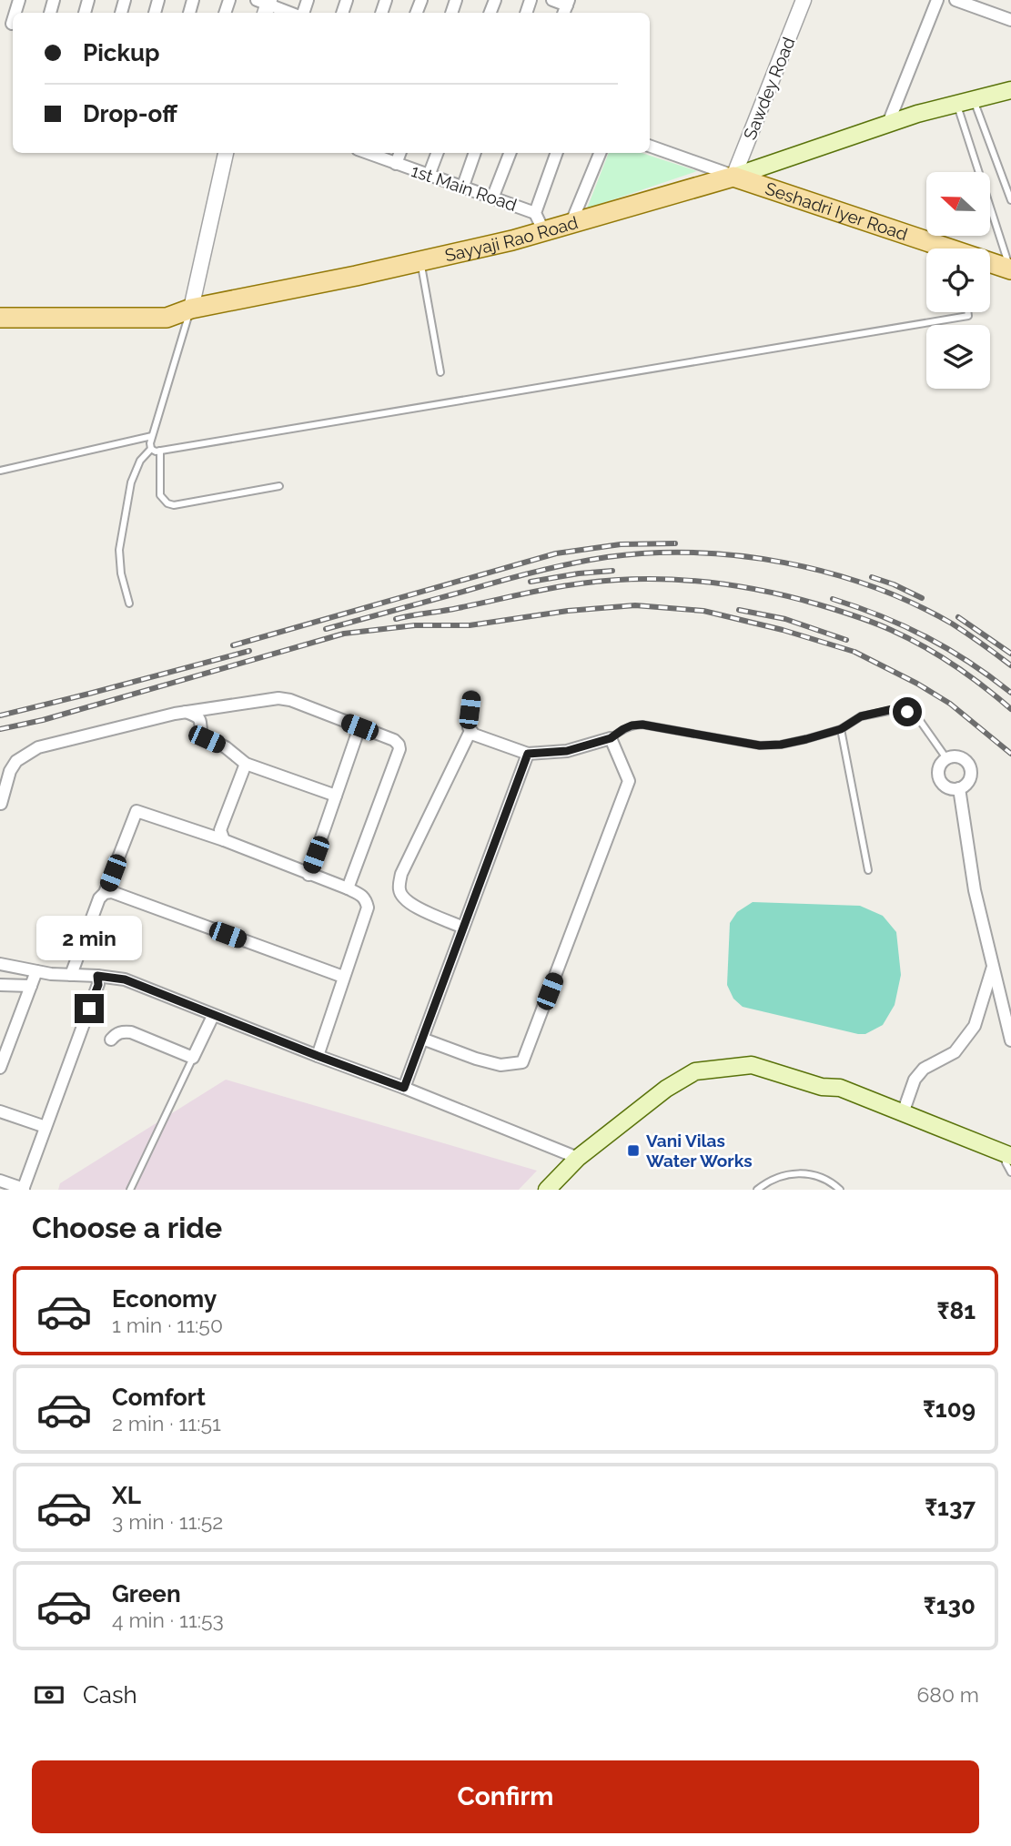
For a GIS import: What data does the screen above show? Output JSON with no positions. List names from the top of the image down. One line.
{"streets":{"main road":["Seshadri Iyer Road","Sayyaji Rao Road"],"street":["Sawdey Road","1st Main Road"]},"crossings":[["Sawdey Road","Seshadri Iyer Road"],["Sawdey Road","Sayyaji Rao Road"],["1st Main Road","Sayyaji Rao Road"],["Seshadri Iyer Road","Sayyaji Rao Road"]],"places":{"transit":["Vani Vilas Water Works"]},"north":"left","page":{"banner":["Pickup","Drop-off"],"bubble":"2 min","heading":"Choose a ride","list":[{"name":"Economy","note":"1 min · 11:50","value":"₹81"},{"name":"Comfort","note":"2 min · 11:51","value":"₹109"},{"name":"XL","note":"3 min · 11:52","value":"₹137"},{"name":"Green","note":"4 min · 11:53","value":"₹130"}],"pay":["Cash","680 m"],"buttons":"Confirm"}}
